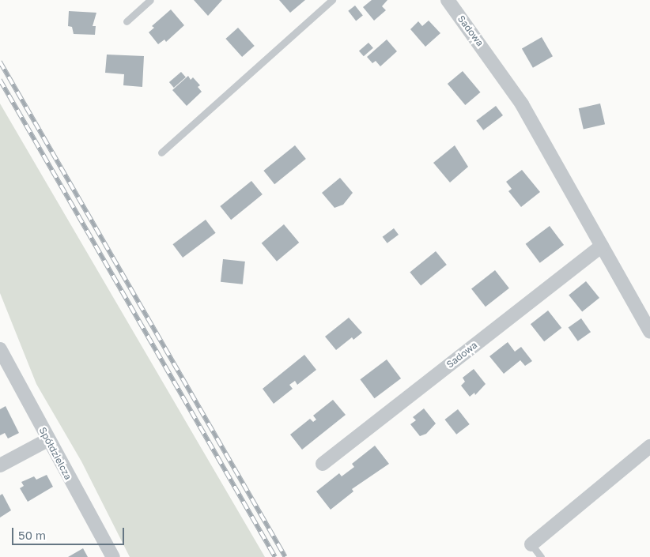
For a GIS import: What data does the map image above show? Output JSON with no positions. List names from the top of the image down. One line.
{"streets":{"street":["Sadowa","Spółdzielcza"]},"scale_bar":"50 m"}
